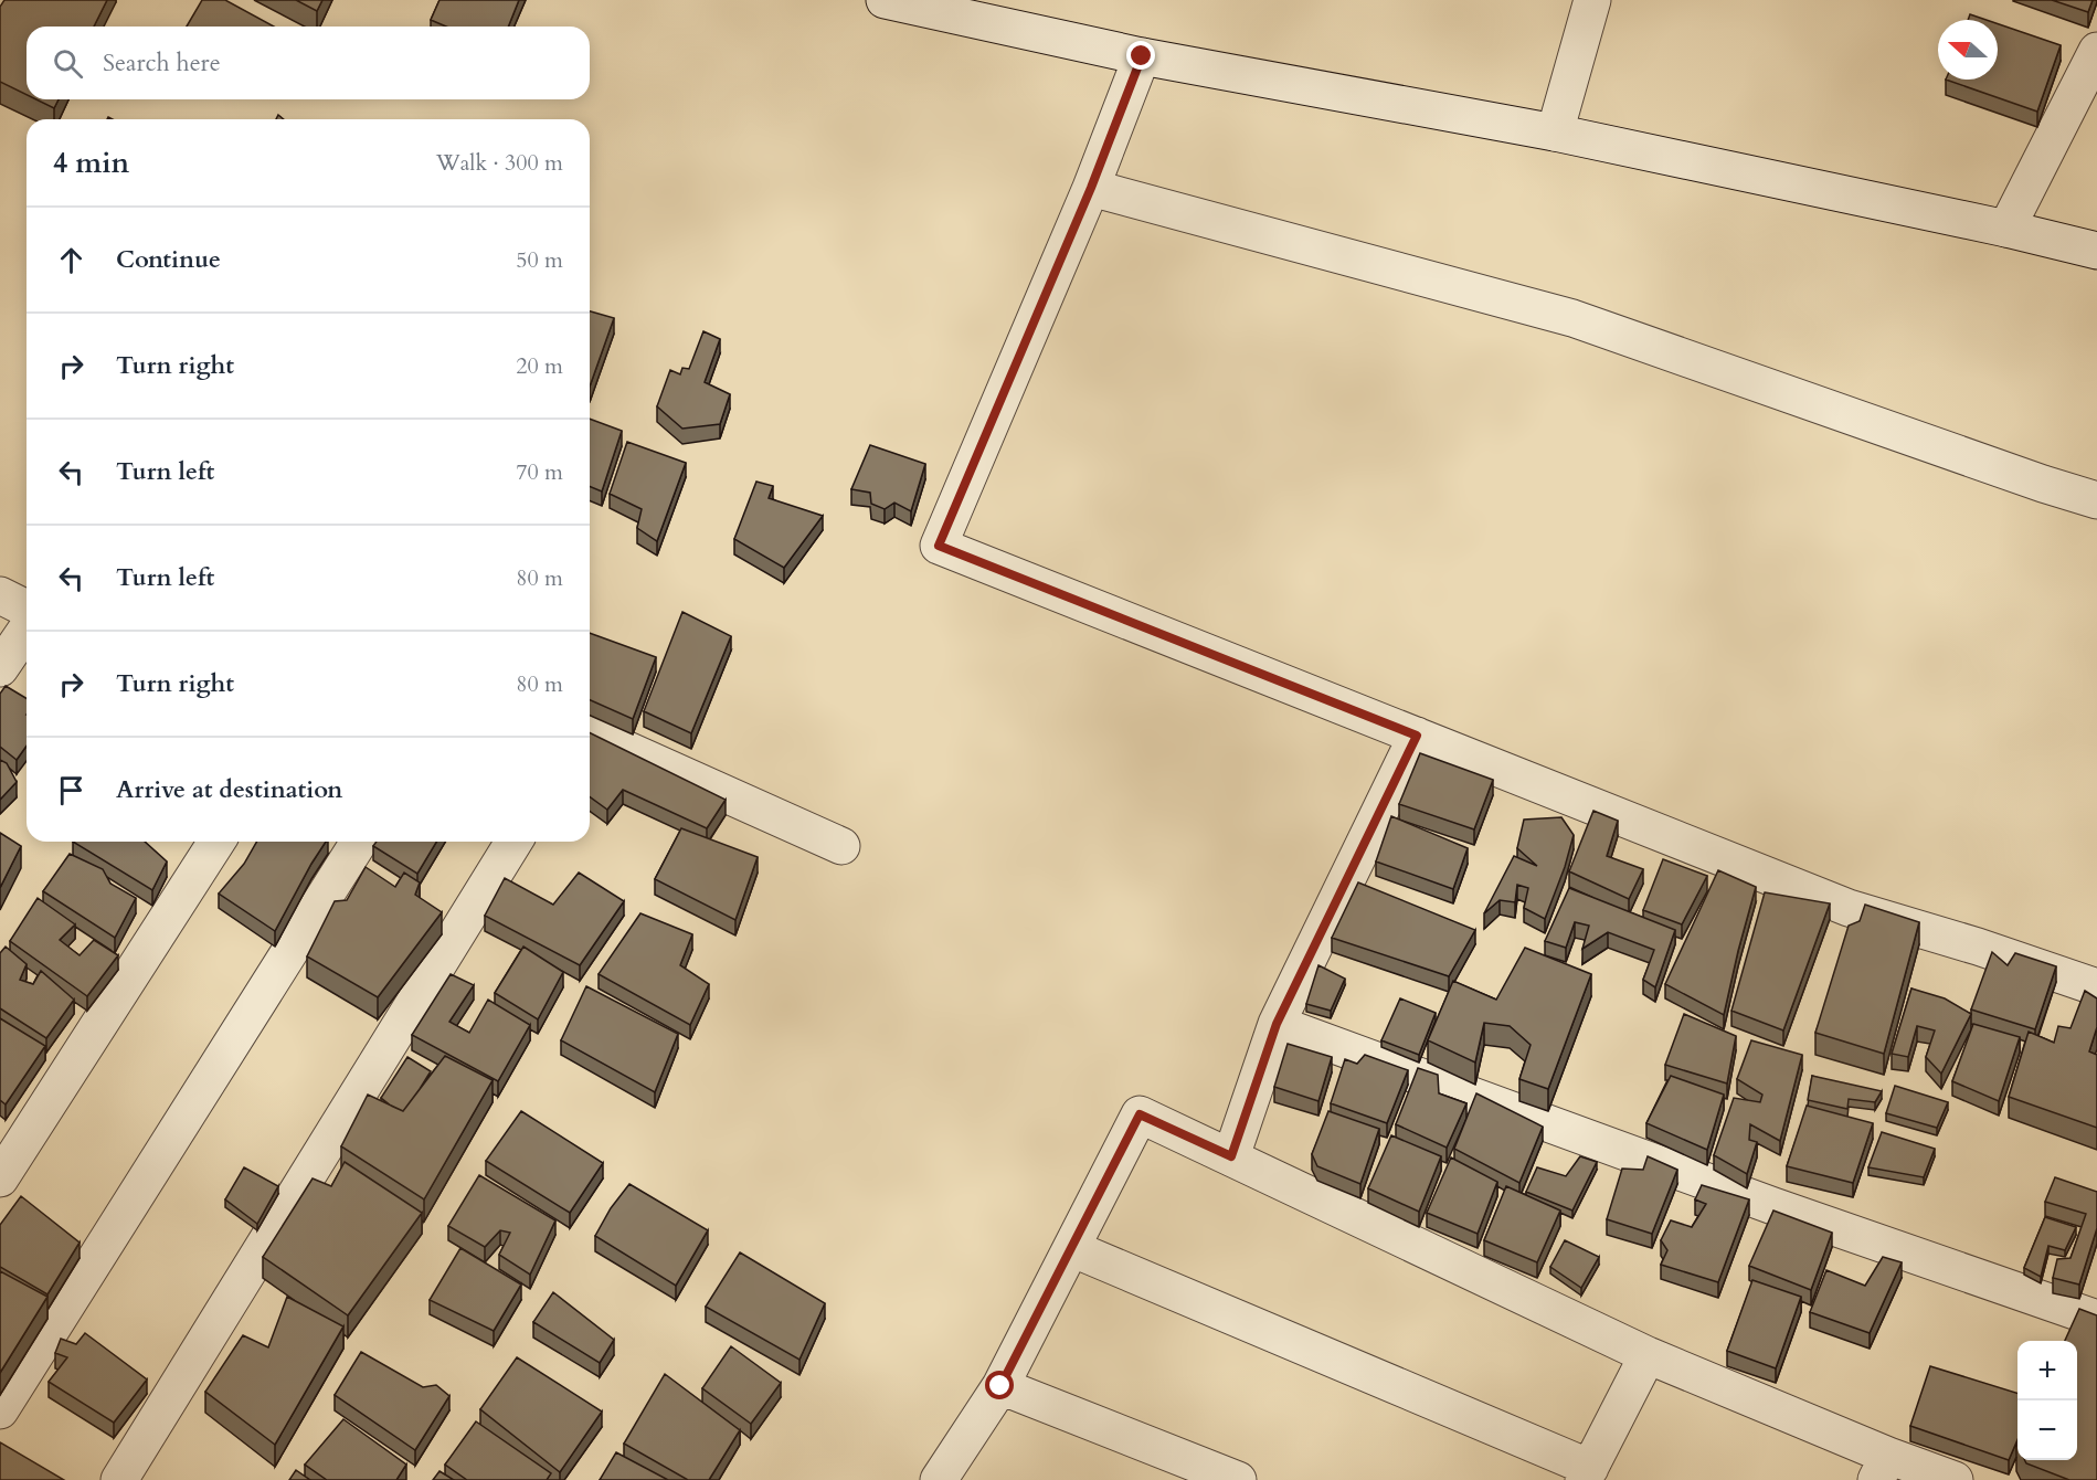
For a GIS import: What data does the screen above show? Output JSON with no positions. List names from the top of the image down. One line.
{"north":"left","page":{"search":"Search here","heading":["4 min","Walk · 300 m"],"list":[["Continue","50 m"],["Turn right","20 m"],["Turn left","70 m"],["Turn left","80 m"],["Turn right","80 m"],"Arrive at destination"],"map_buttons":["+","−"]}}
